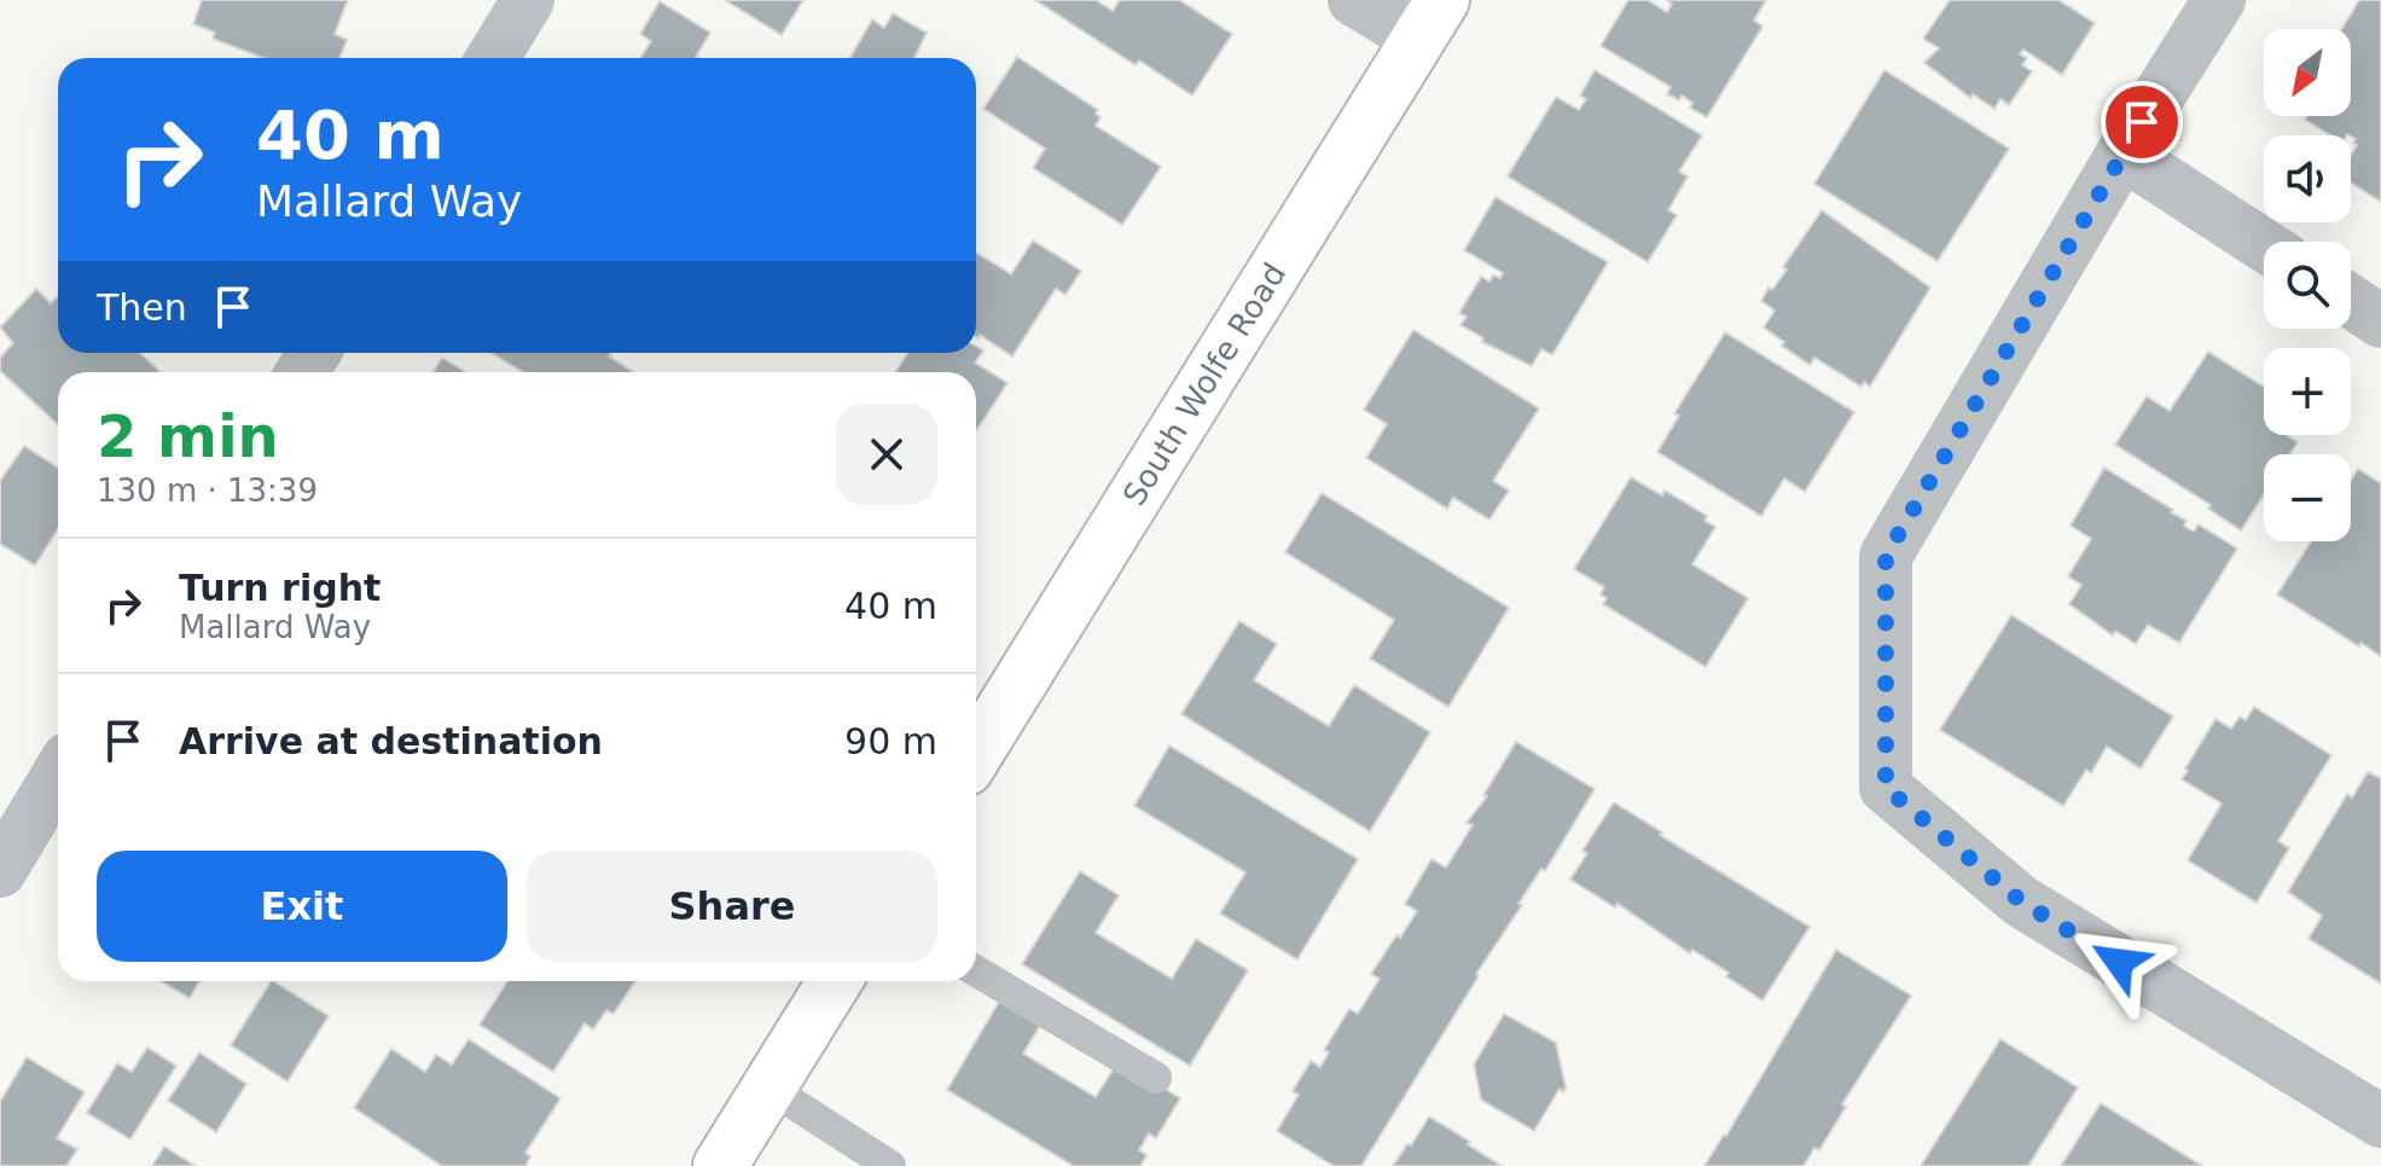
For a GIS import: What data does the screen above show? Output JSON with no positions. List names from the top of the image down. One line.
{"streets":{"main road":["South Wolfe Road"]},"north":"bottom left","page":{"map_buttons":["+","−"],"turn":["40 m","Mallard Way"],"then":"Then","heading":["2 min","130 m · 13:39"],"list":[{"name":"Turn right","note":"Mallard Way","value":"40 m"},{"name":"Arrive at destination","value":"90 m"}],"buttons":["Exit","Share"]}}
